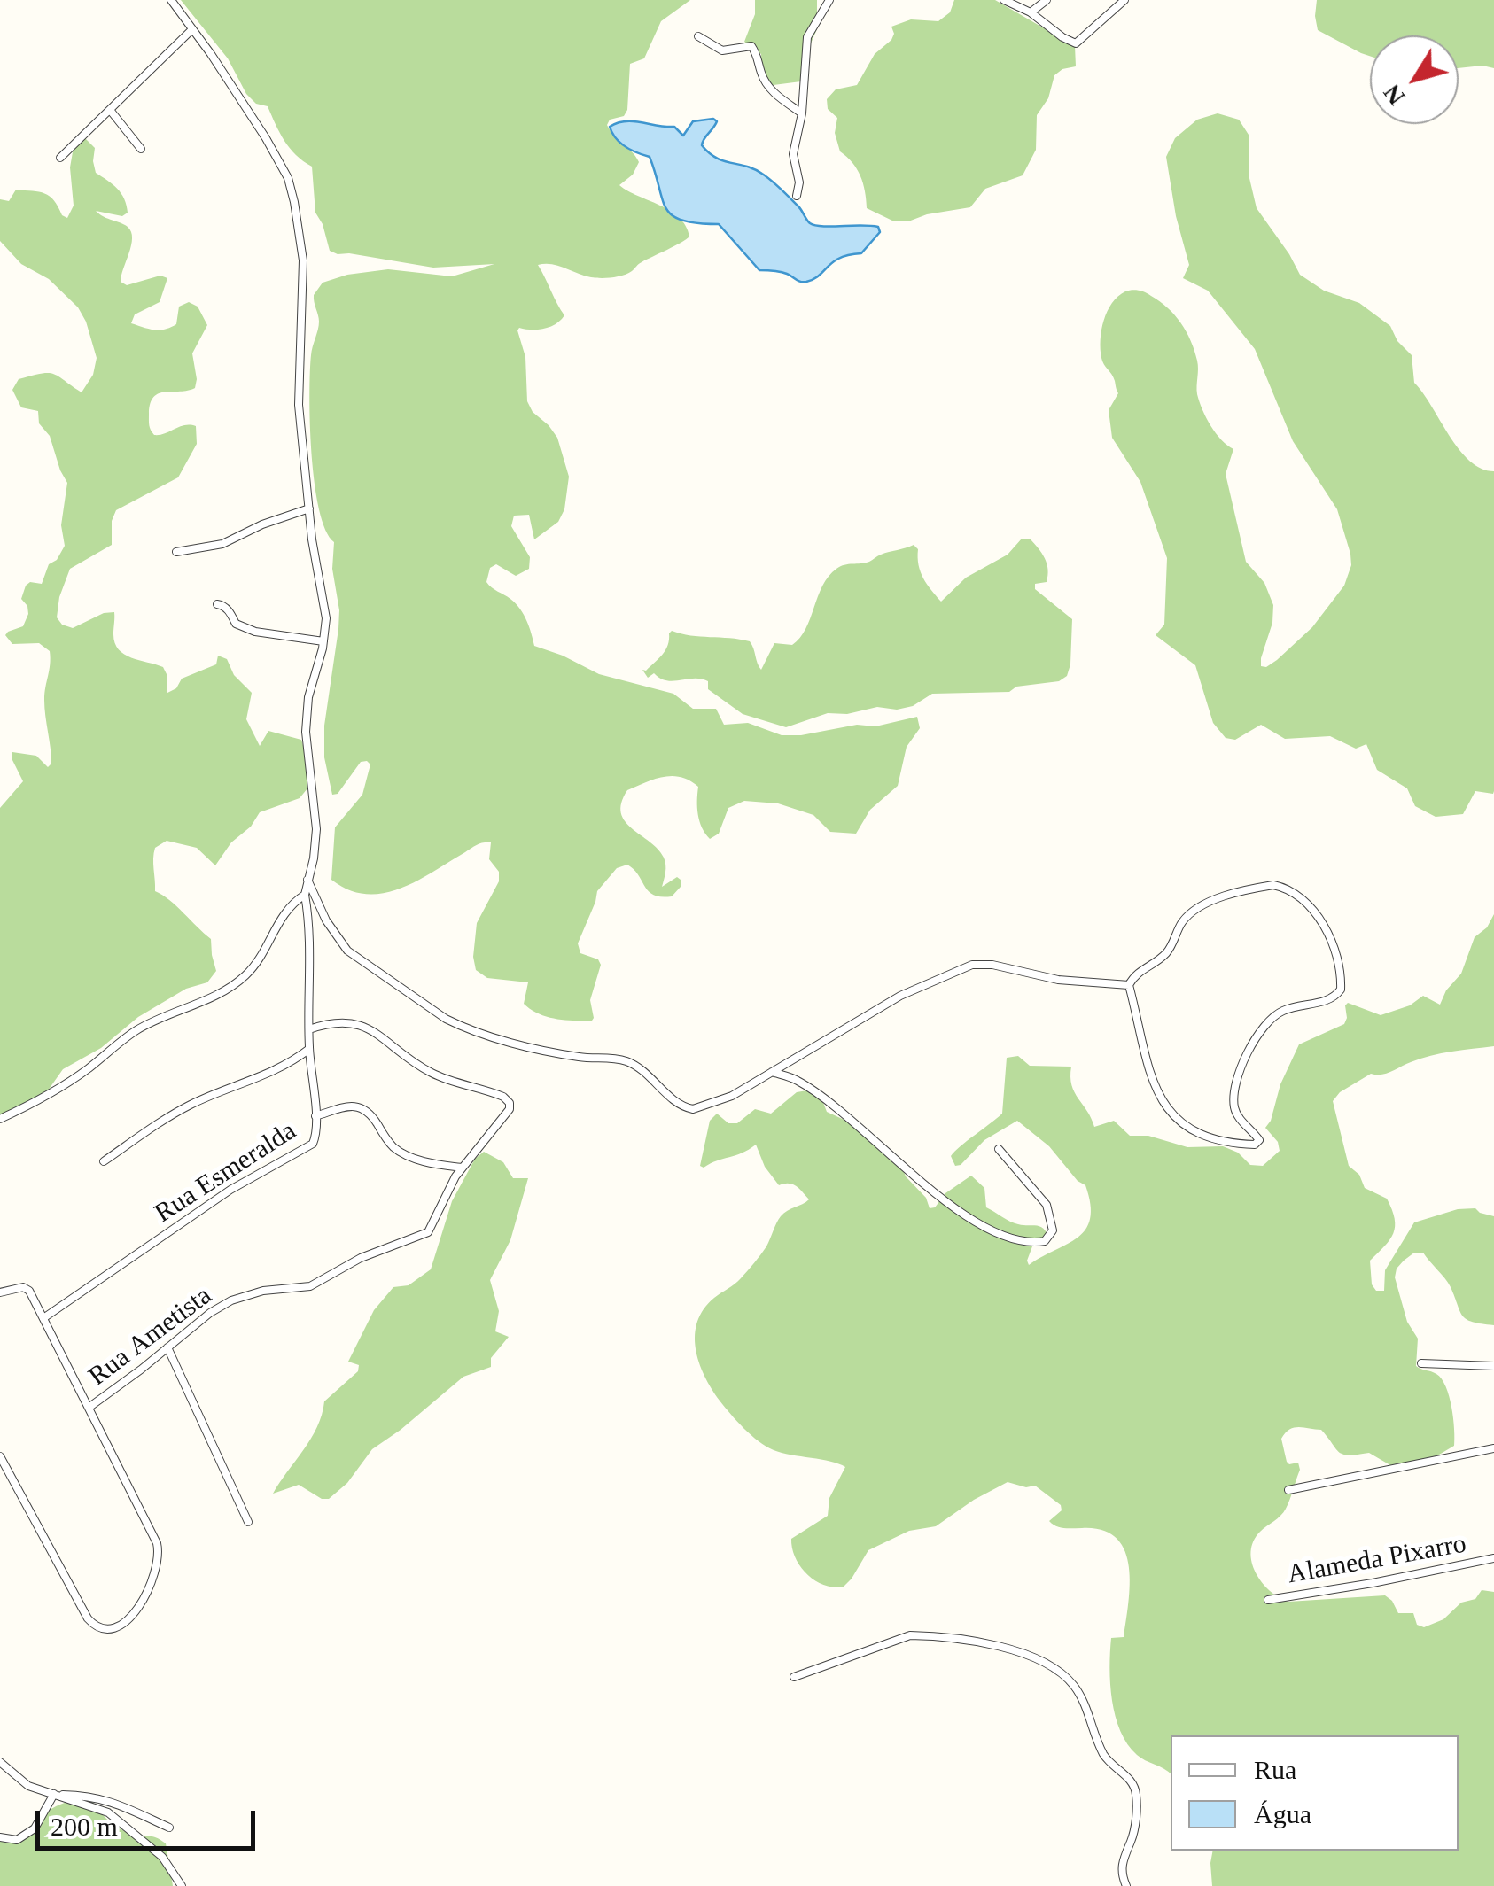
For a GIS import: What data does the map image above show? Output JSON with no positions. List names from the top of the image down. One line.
{"streets":{"street":["Rua Esmeralda","Rua Ametista","Alameda Pixarro"]},"crossings":[["Rua Esmeralda","Rua Ametista"]],"legend":["Rua","Água"],"scale_bar":"200 m","north":"bottom left"}
